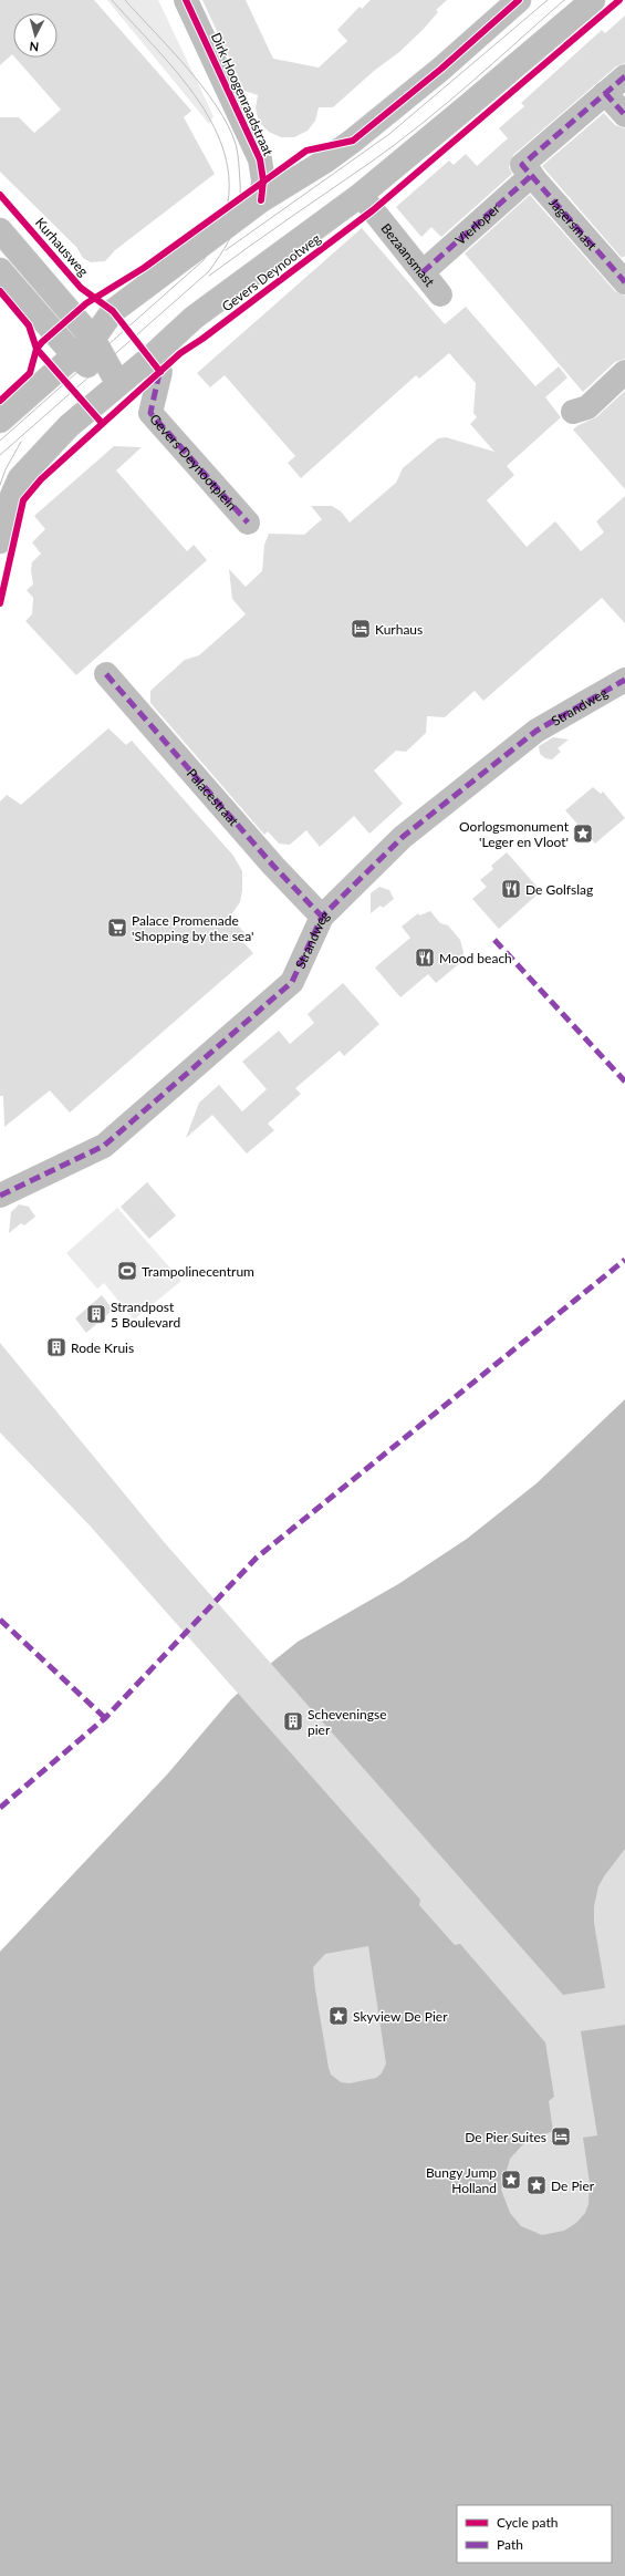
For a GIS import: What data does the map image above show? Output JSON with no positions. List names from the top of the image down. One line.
{"streets":{"street":["Dirk Hoogenraadstraat","Vierloper","Jagersmast","Bezaansmast","Gevers Deynootweg","Gevers Deynootplein","Strandweg","Palacestraat"],"cycle path":["Kurhausweg"]},"crossings":[["Vierloper","Jagersmast"],["Vierloper","Bezaansmast"],["Bezaansmast","Gevers Deynootweg"],["Strandweg","Palacestraat"]],"places":{"hotel":["Kurhaus","De Pier Suites"],"place":["Oorlogsmonument 'Leger en Vloot'","Skyview De Pier","Bungy Jump Holland","De Pier"],"restaurant":["De Golfslag","Mood beach"],"supermarket":["Palace Promenade 'Shopping by the sea'"],"sports":["Trampolinecentrum"],"building":["Strandpost 5 Boulevard","Rode Kruis","Scheveningse pier"]},"legend":["Cycle path","Path"],"north":"bottom"}
